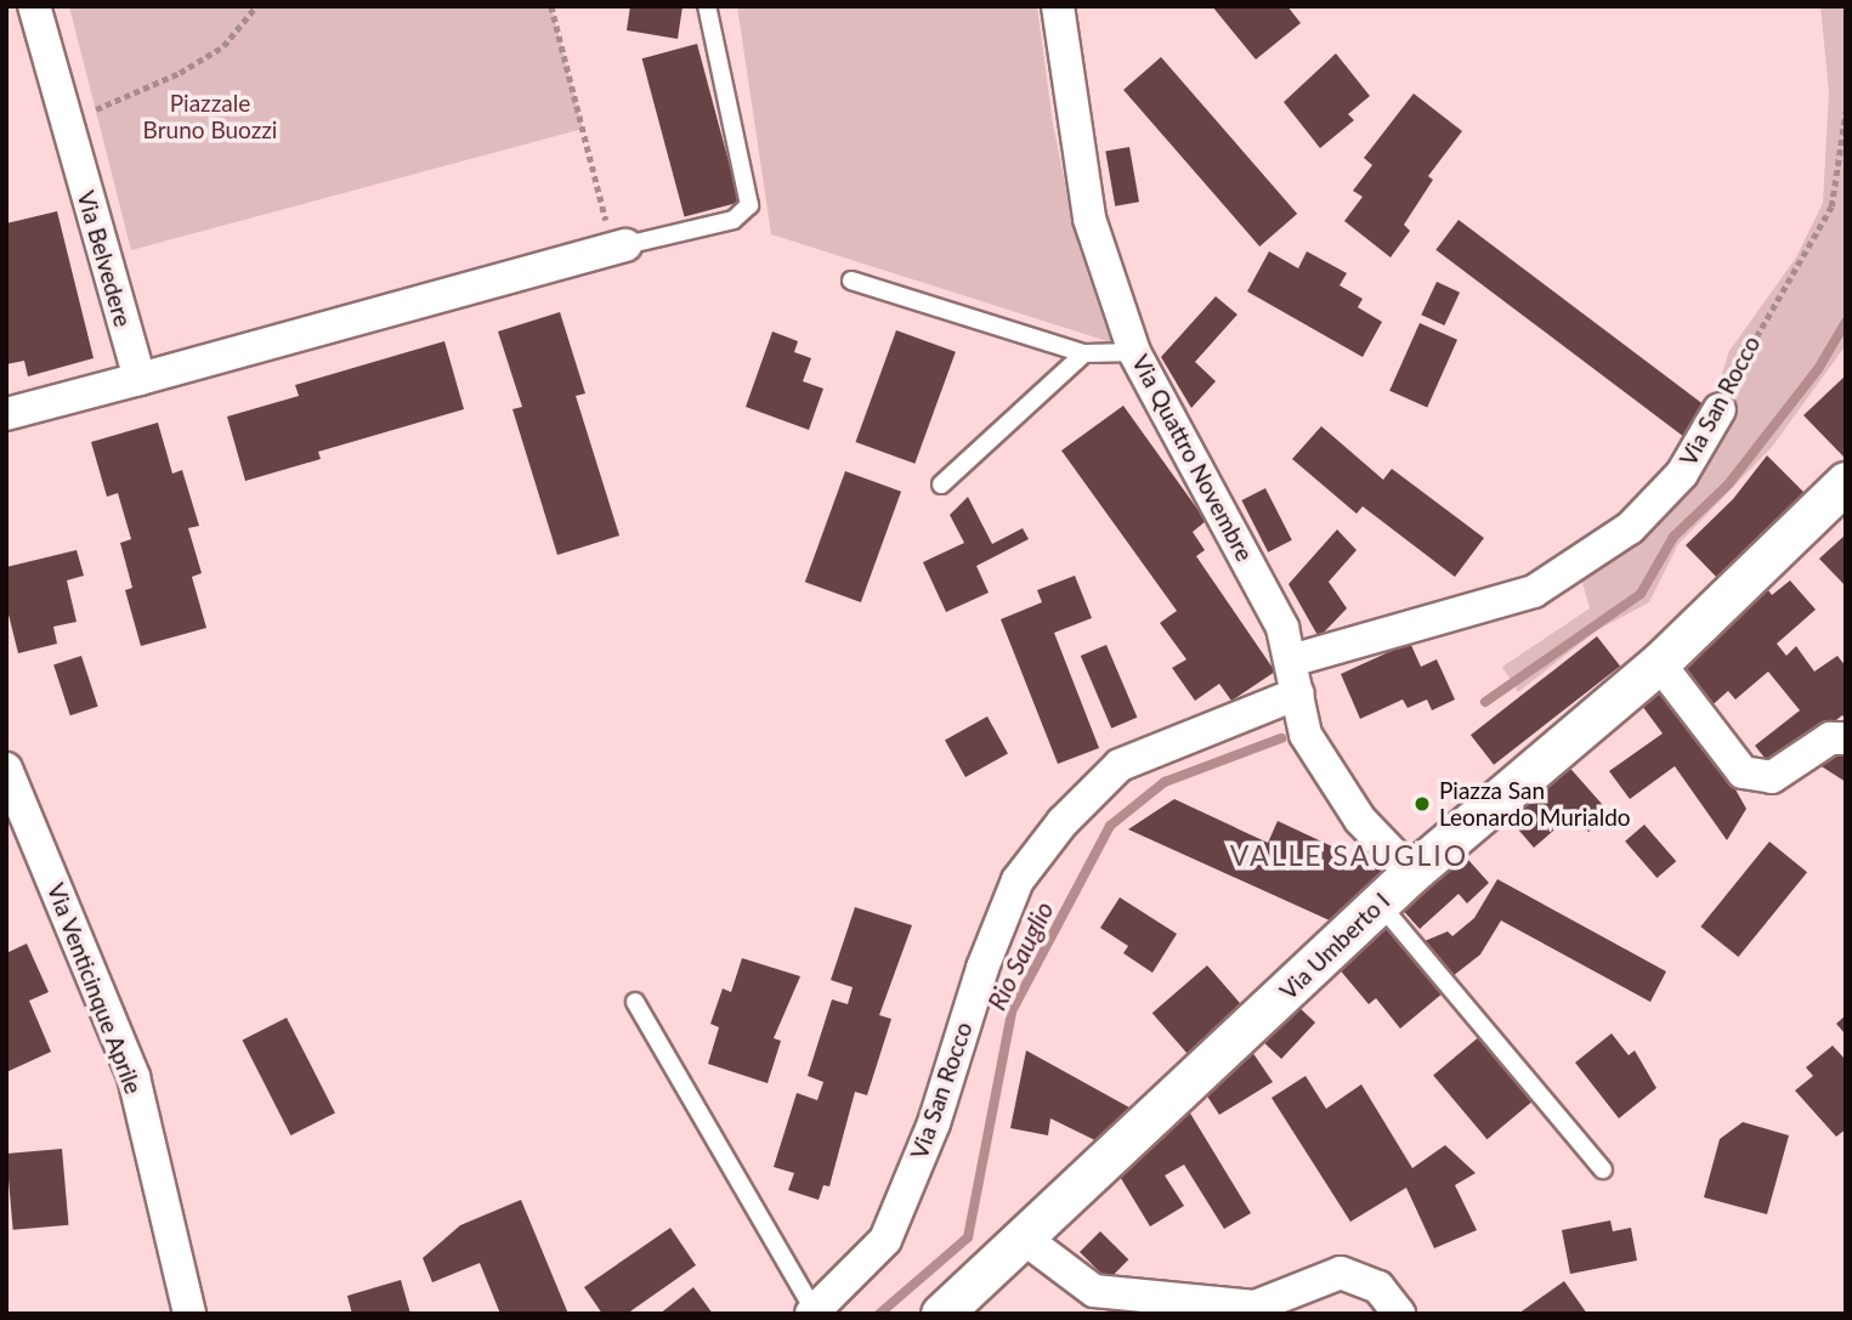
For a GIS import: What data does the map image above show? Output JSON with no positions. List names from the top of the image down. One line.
{"streets":{"street":["Via Belvedere","Via San Rocco","Via Quattro Novembre","Via Umberto I","Via Venticinque Aprile"]},"crossings":[["Via San Rocco","Via Quattro Novembre"],["Via Quattro Novembre","Via Umberto I"]],"districts":["VALLE SAUGLIO"],"water":["Rio Sauglio"],"parks":["Piazzale Bruno Buozzi"],"places":["Piazza San Leonardo Murialdo"]}
